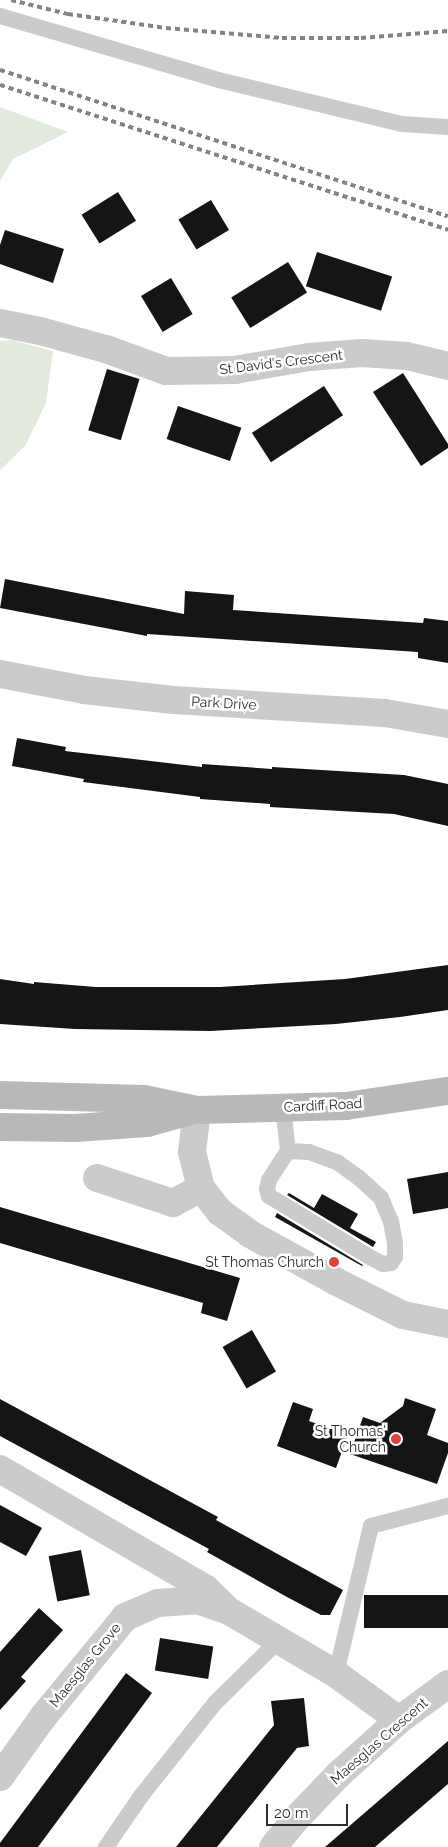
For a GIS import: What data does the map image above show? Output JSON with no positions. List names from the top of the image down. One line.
{"streets":{"main road":["Cardiff Road"],"street":["St David's Crescent","Park Drive","Maesglas Grove","Maesglas Crescent"]},"crossings":[["Maesglas Grove","Maesglas Crescent"]],"places":["St Thomas Church","St Thomas' Church"],"scale_bar":"20 m"}
